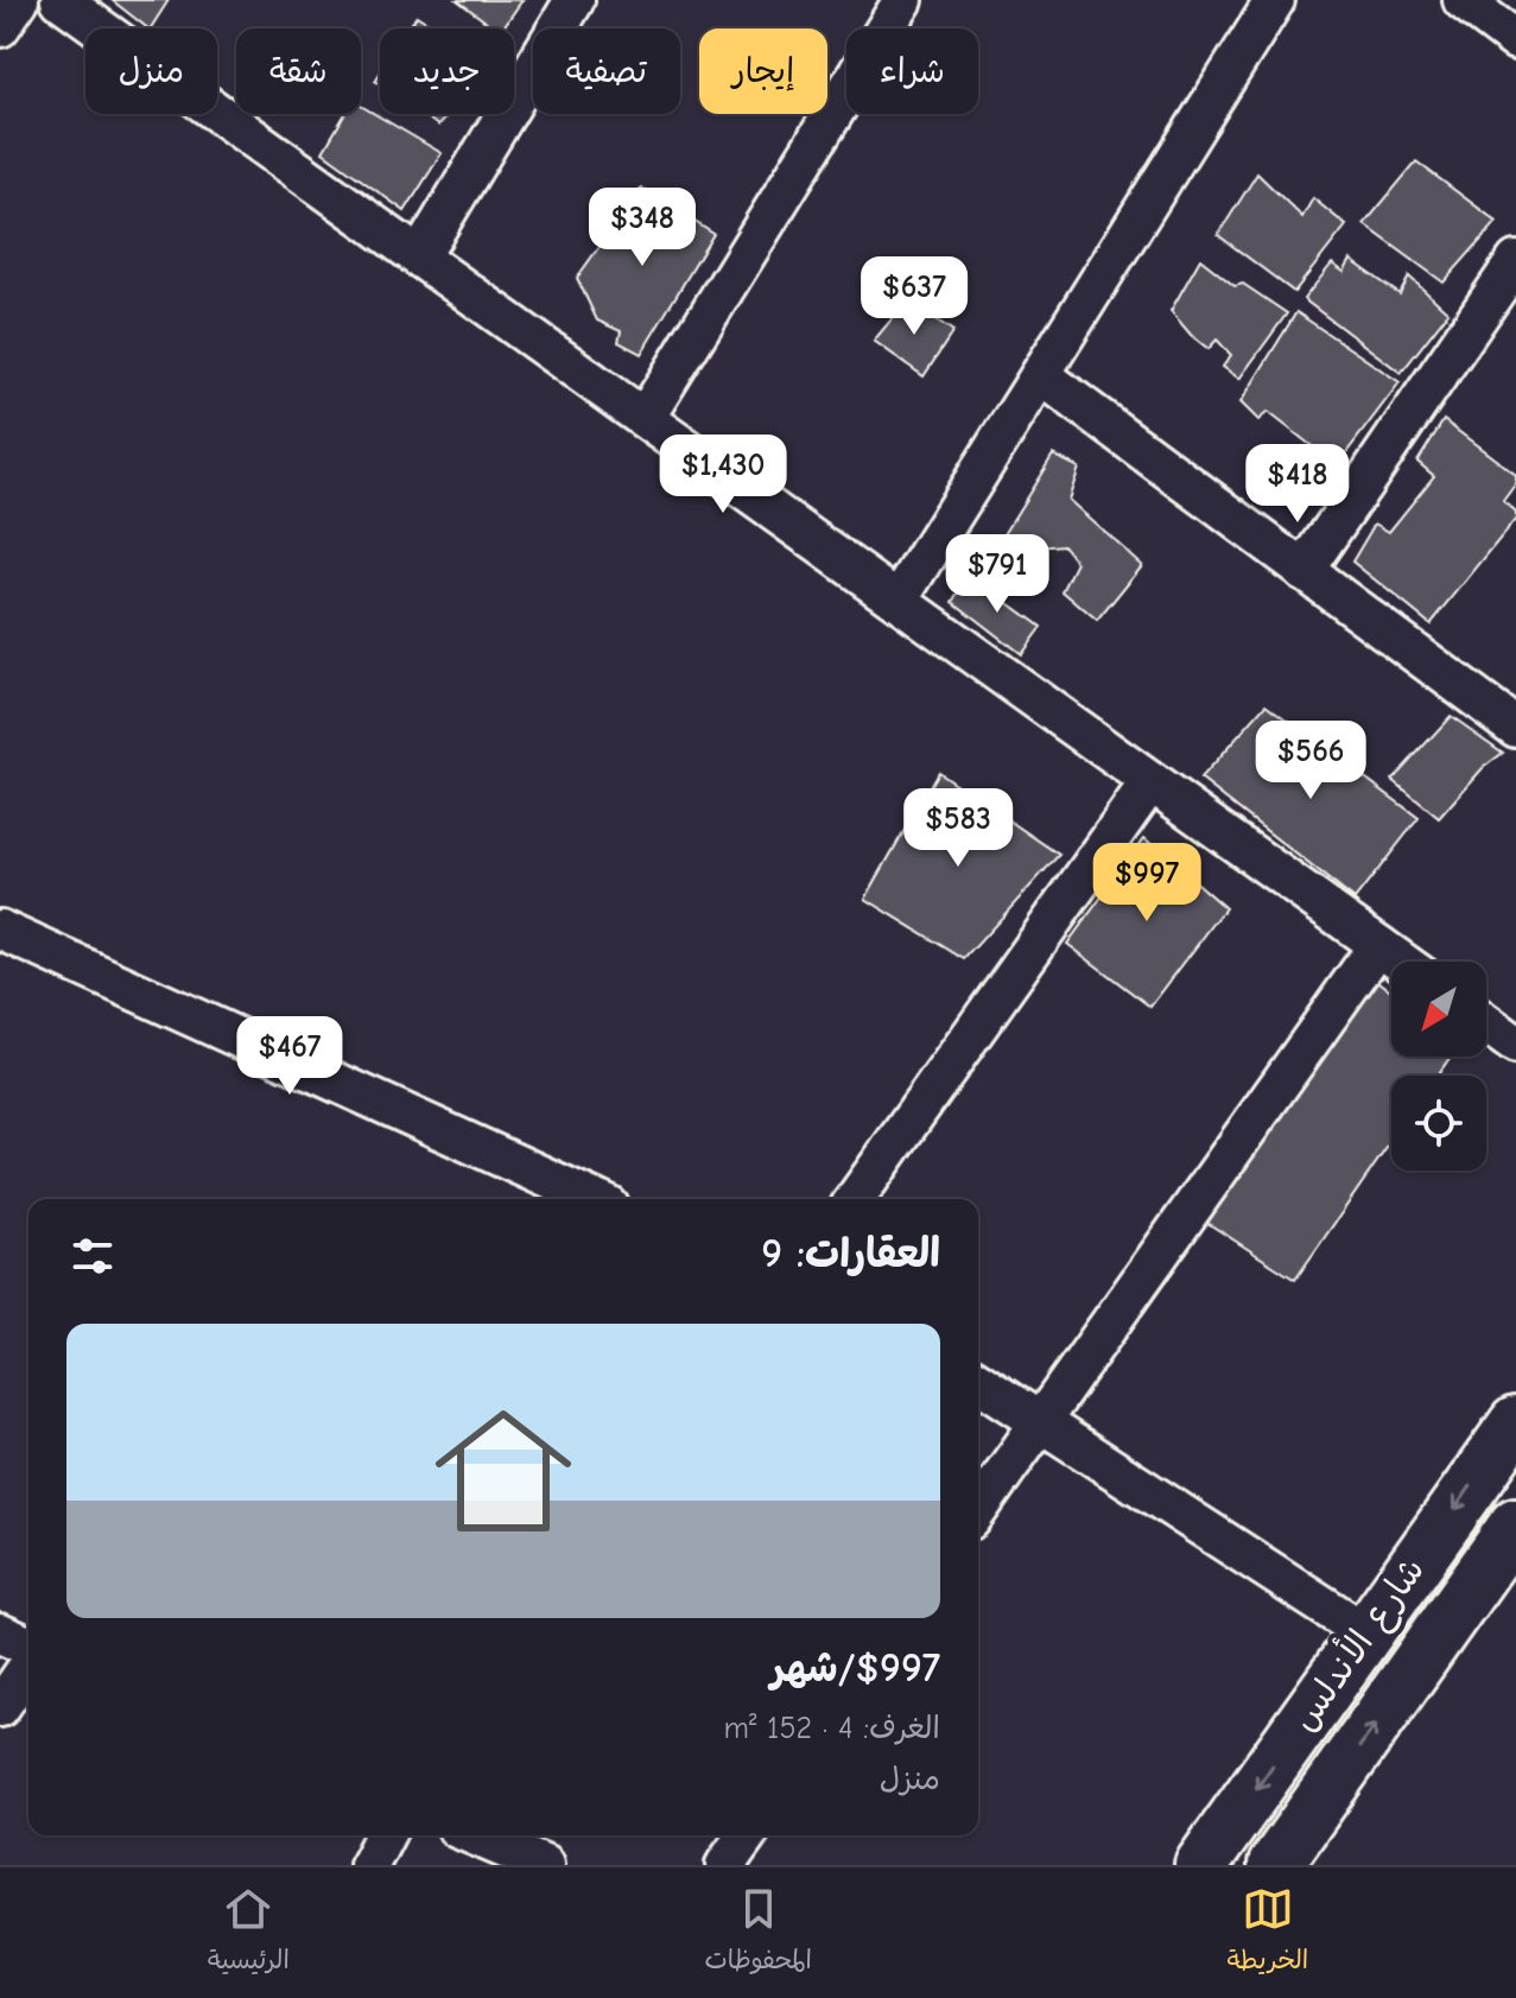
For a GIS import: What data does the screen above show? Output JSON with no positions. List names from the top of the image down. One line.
{"streets":{"main road":["شارع الأندلس"]},"north":"bottom left","page":{"chip":["شراء","إيجار","تصفية","جديد","شقة","منزل"],"price":["$348","$637","$1,430","$418","$791","$566","$583","$997","$467"],"heading":"العقارات: 9","list":[{"name":"$997/شهر","note":"الغرف: 4 · 152 m² · منزل"}],"tabs":["الخريطة","المحفوظات","الرئيسية"]}}
